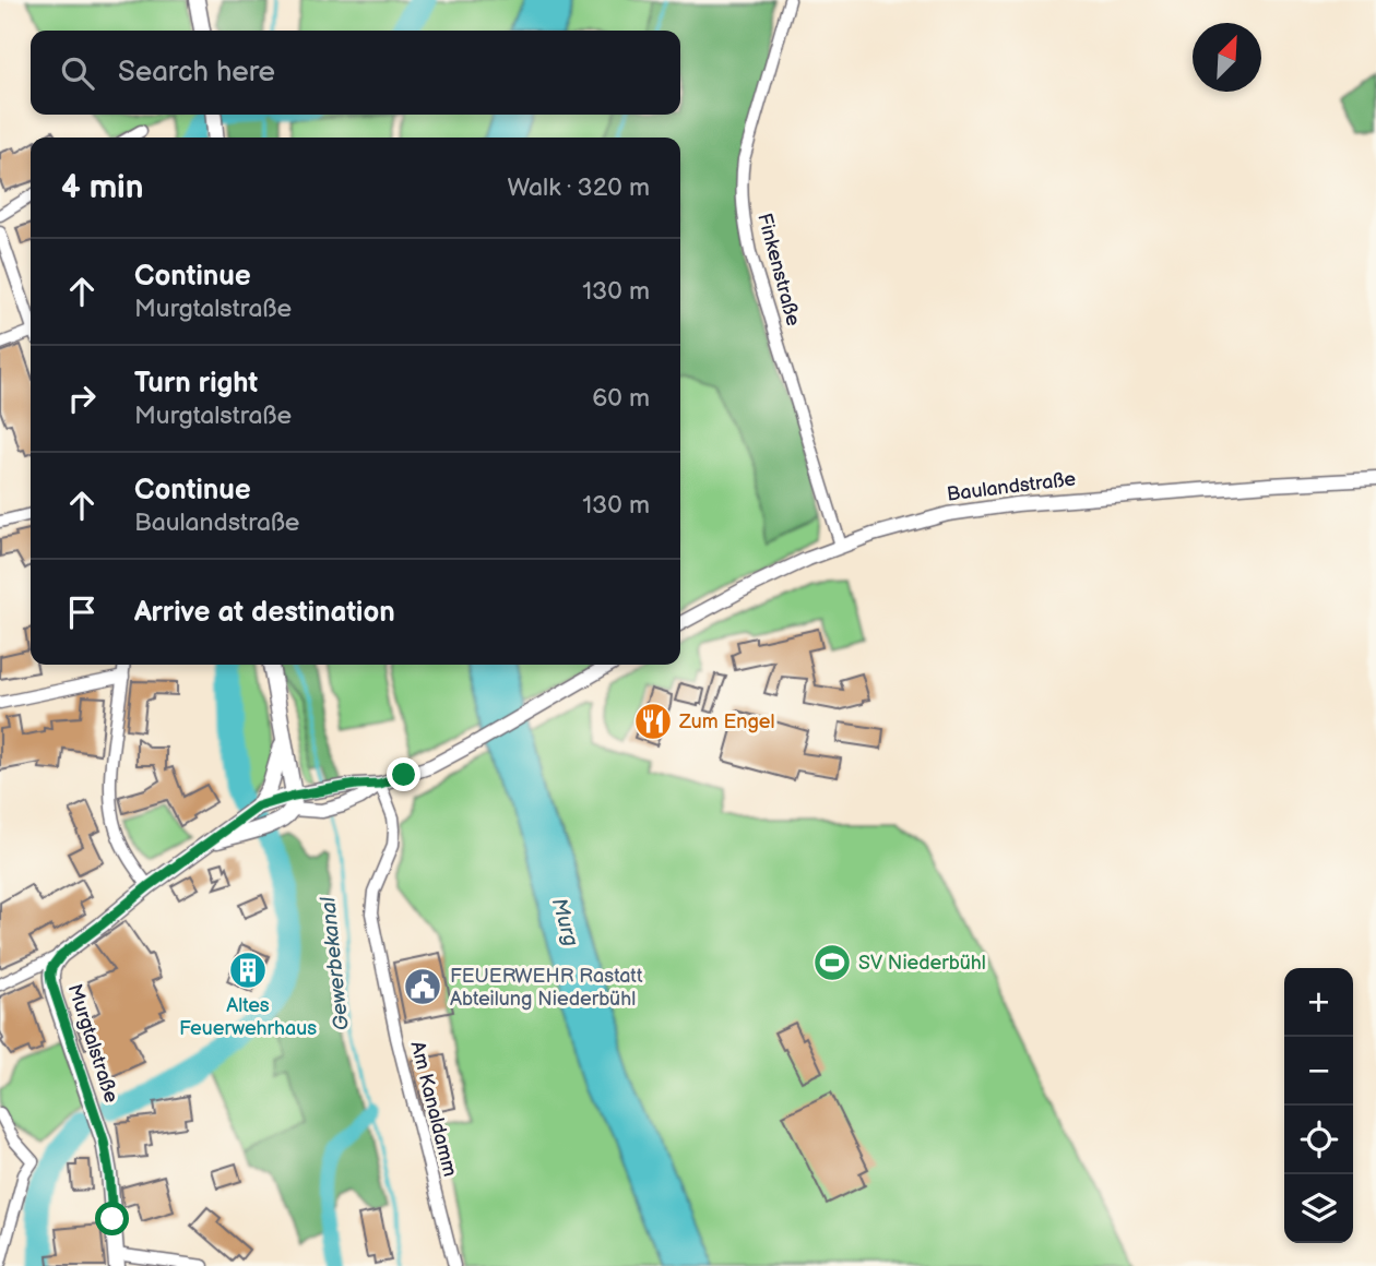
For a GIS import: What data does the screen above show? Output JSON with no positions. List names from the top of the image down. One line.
{"streets":{"main road":["Murgtalstraße"],"street":["Finkenstraße","Baulandstraße","Am Kanaldamm"]},"crossings":[["Finkenstraße","Baulandstraße"]],"water":["Murg","Gewerbekanal"],"places":{"restaurant":["Zum Engel"],"sports":["SV Niederbühl"],"building":["Altes Feuerwehrhaus"],"public building":["FEUERWEHR Rastatt Abteilung Niederbühl"]},"north":"top right","page":{"search":"Search here","heading":["4 min","Walk · 320 m"],"list":[["Continue","Murgtalstraße","130 m"],["Turn right","Murgtalstraße","60 m"],["Continue","Baulandstraße","130 m"],"Arrive at destination"],"map_buttons":["+","−"]}}
